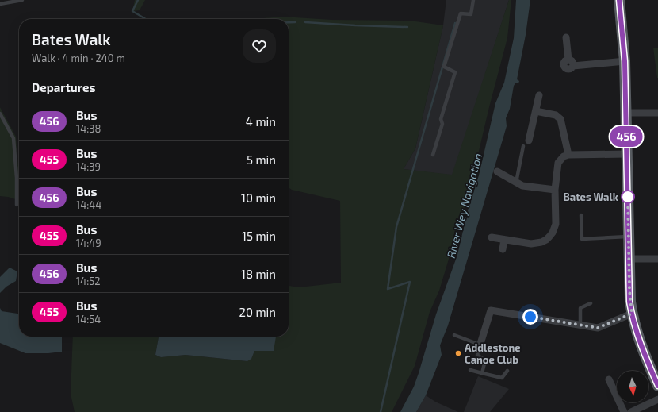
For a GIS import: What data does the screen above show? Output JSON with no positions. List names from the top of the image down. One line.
{"water":["River Wey Navigation"],"places":["Bates Walk","Addlestone Canoe Club"],"lines":["bus line 456"],"north":"bottom","page":{"on_map":"456","heading":[["Bates Walk","Walk · 4 min · 240 m"],"Departures"],"list":[{"mark":"456","name":"Bus","note":"14:38","value":"4 min"},{"mark":"455","name":"Bus","note":"14:39","value":"5 min"},{"mark":"456","name":"Bus","note":"14:44","value":"10 min"},{"mark":"455","name":"Bus","note":"14:49","value":"15 min"},{"mark":"456","name":"Bus","note":"14:52","value":"18 min"},{"mark":"455","name":"Bus","note":"14:54","value":"20 min"}]}}
